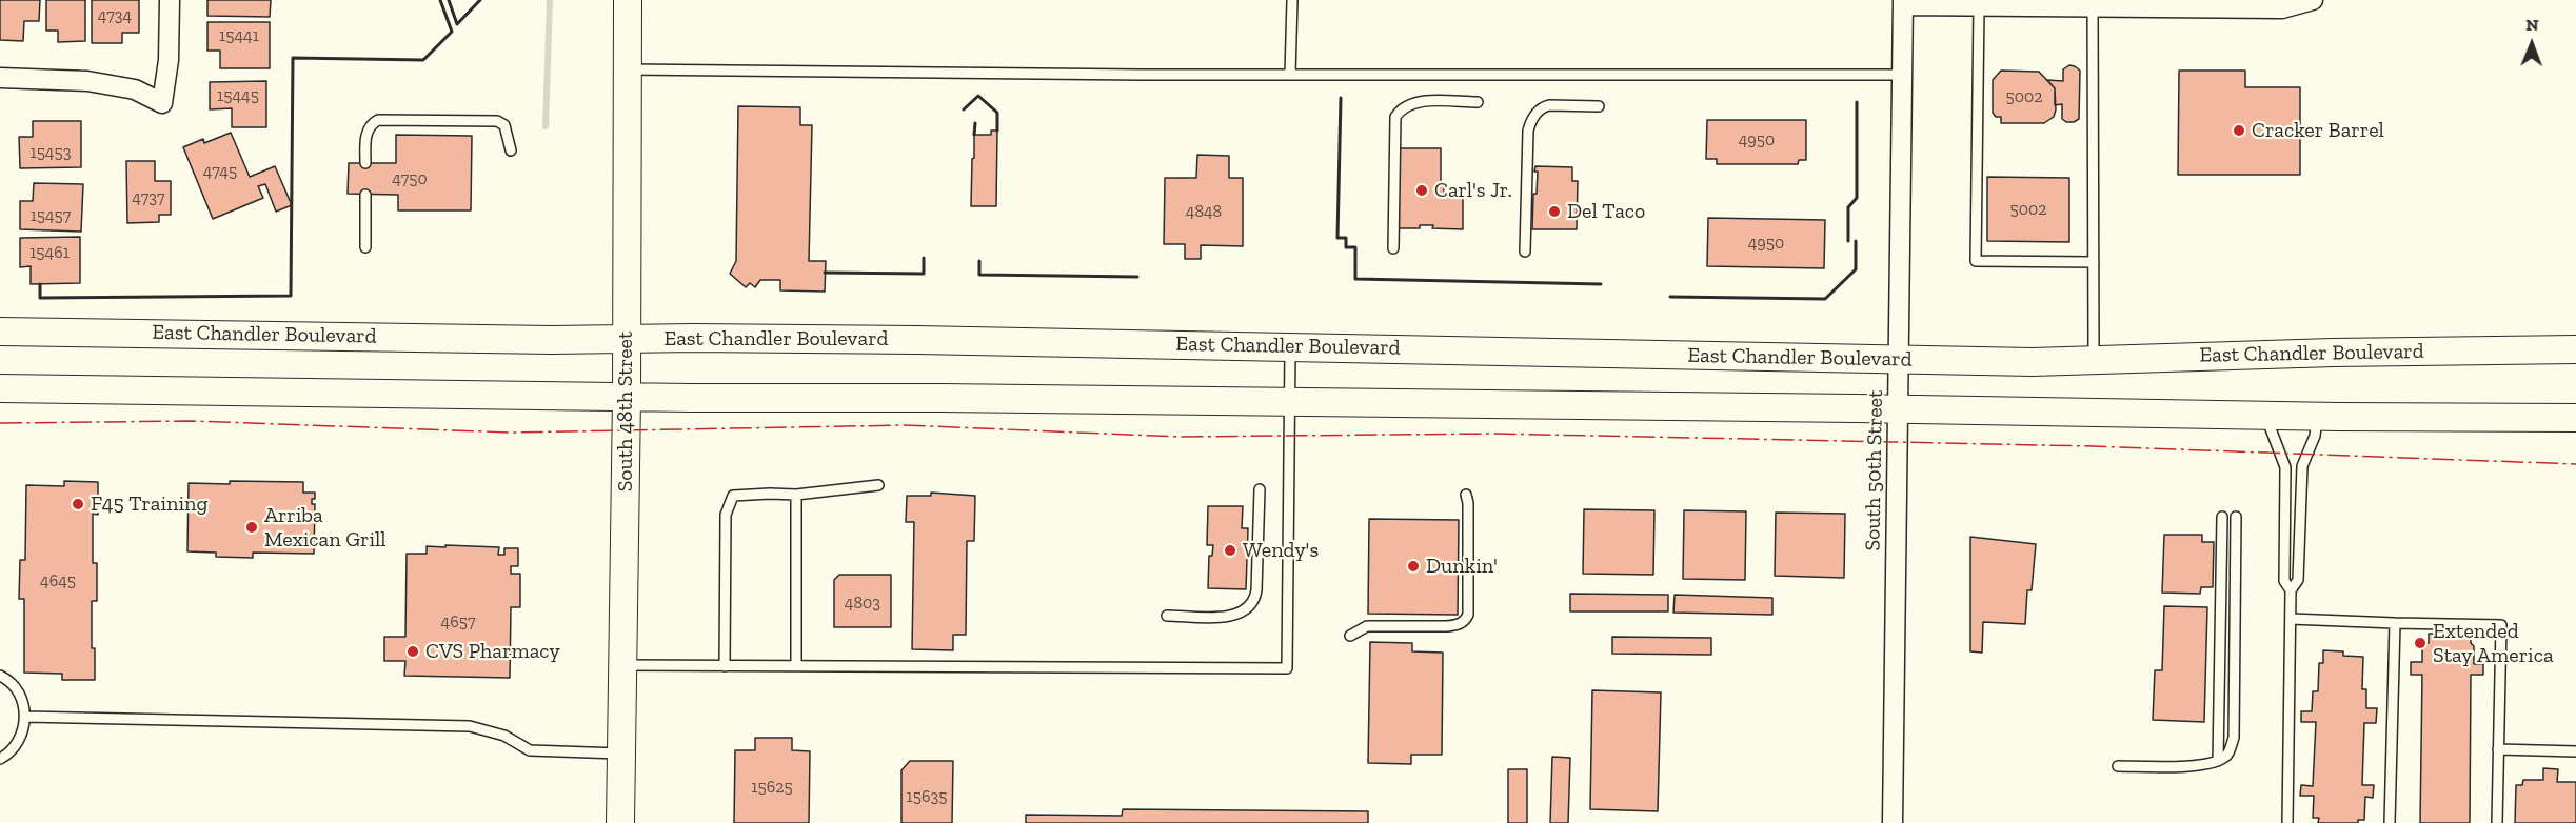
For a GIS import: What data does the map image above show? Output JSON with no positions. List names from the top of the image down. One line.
{"streets":{"main road":["East Chandler Boulevard","South 48th Street"],"street":["South 50th Street"]},"crossings":[["East Chandler Boulevard","South 48th Street"],["East Chandler Boulevard","South 50th Street"]],"places":["Cracker Barrel","Carl's Jr.","Del Taco","F45 Training","Arriba Mexican Grill","Wendy's","Dunkin'","Extended Stay America","CVS Pharmacy"],"house_numbers":["4734","15441","15445","5002","4950","15453","4745","4750","4737","5002","4848","15457","4950","15461","4645","4803","4657","15625","15635"],"north":"top"}
